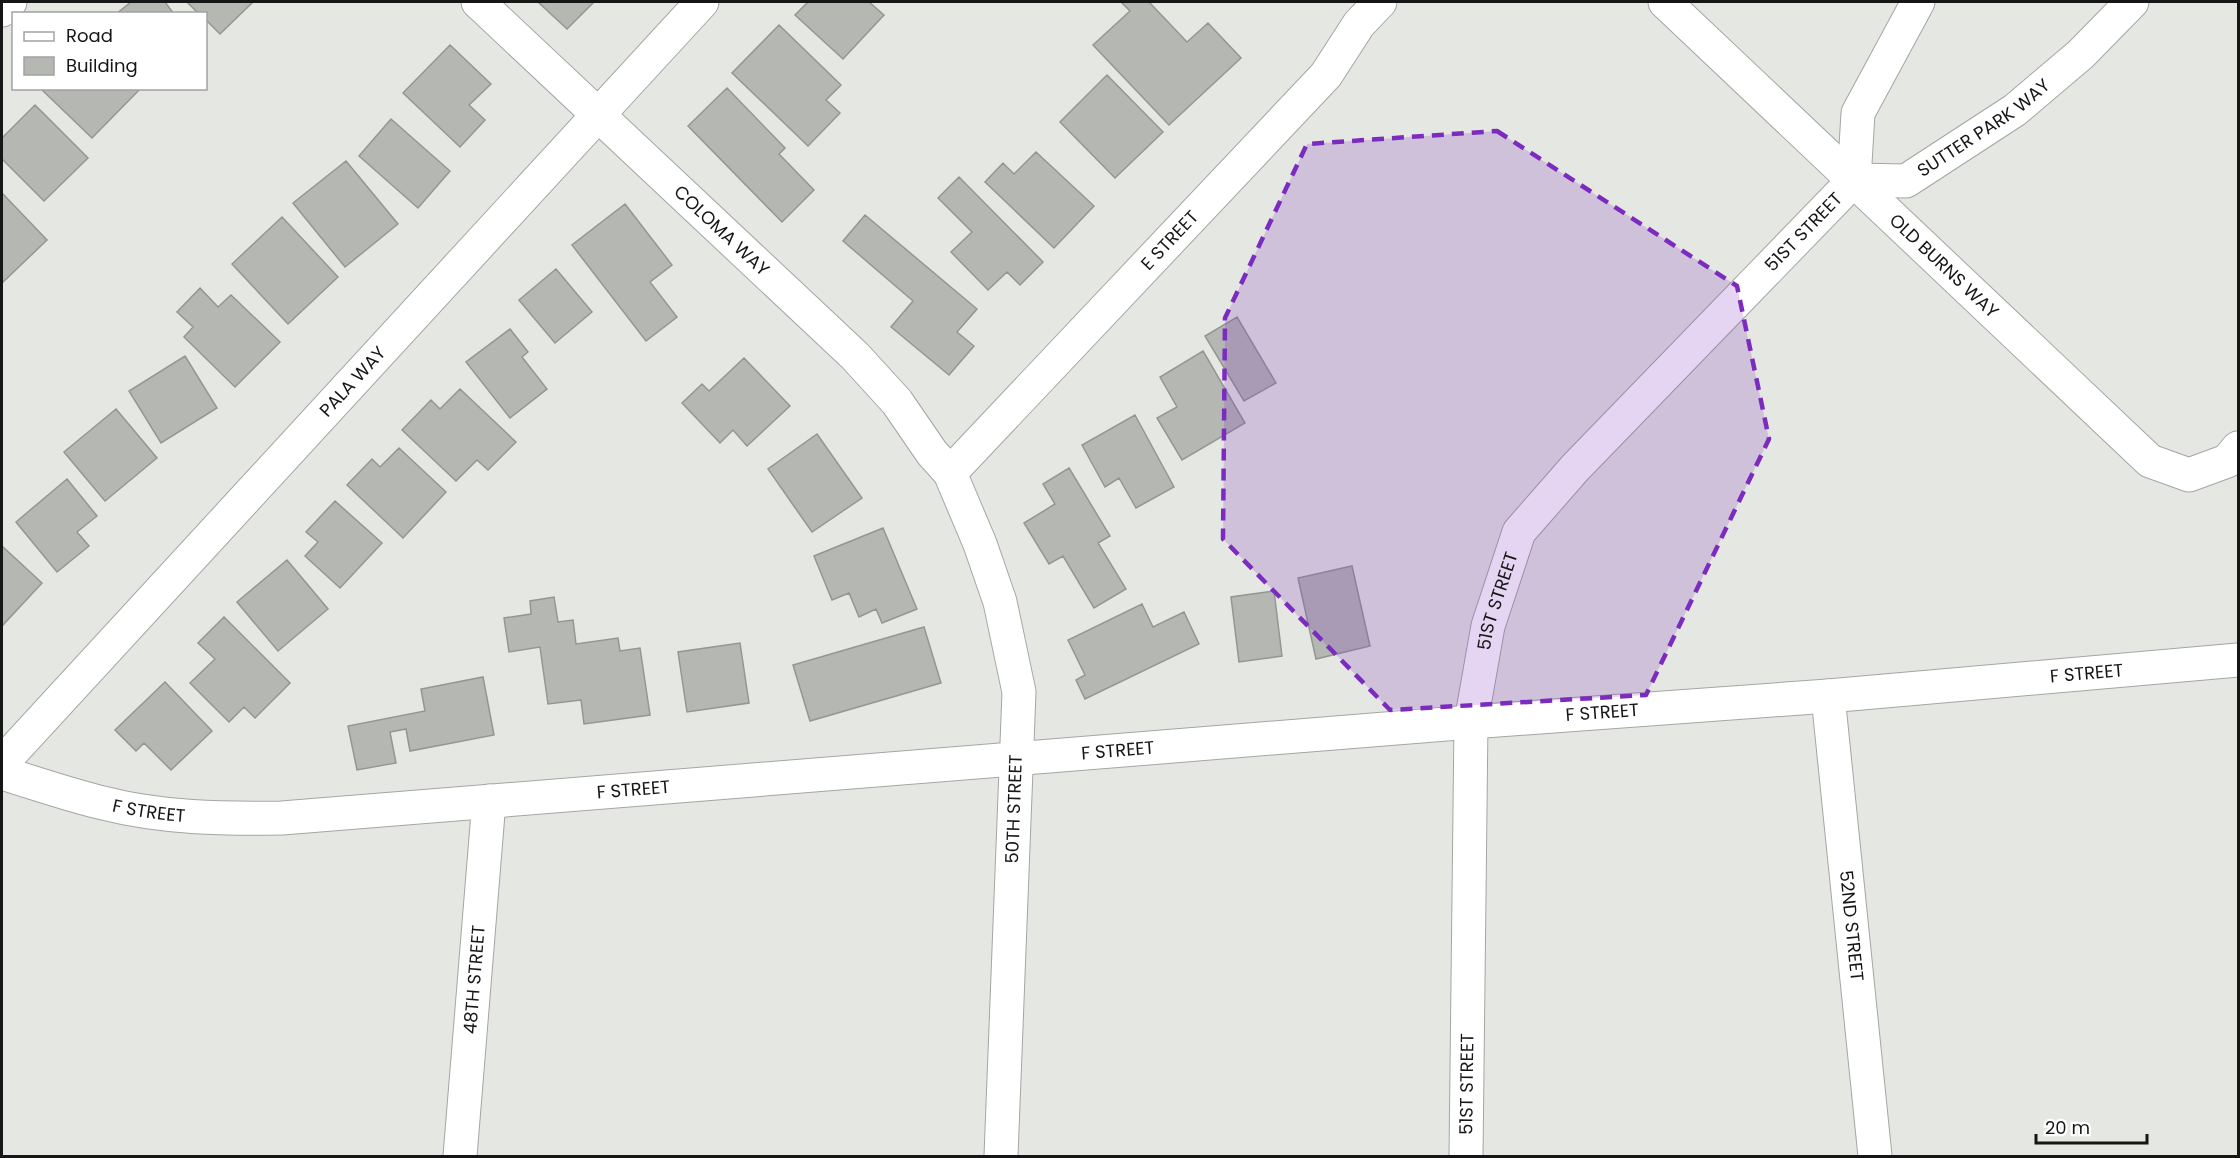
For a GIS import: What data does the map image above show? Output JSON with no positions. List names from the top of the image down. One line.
{"streets":{"street":["SUTTER PARK WAY","COLOMA WAY","51ST STREET","E STREET","OLD BURNS WAY","PALA WAY","F STREET","50TH STREET","52ND STREET","48TH STREET"]},"crossings":[["SUTTER PARK WAY","51ST STREET"],["SUTTER PARK WAY","OLD BURNS WAY"],["COLOMA WAY","E STREET"],["COLOMA WAY","PALA WAY"],["COLOMA WAY","50TH STREET"],["51ST STREET","OLD BURNS WAY"],["51ST STREET","F STREET"],["E STREET","50TH STREET"],["F STREET","50TH STREET"],["F STREET","52ND STREET"],["F STREET","48TH STREET"]],"legend":["Road","Building"],"scale_bar":"20 m"}
